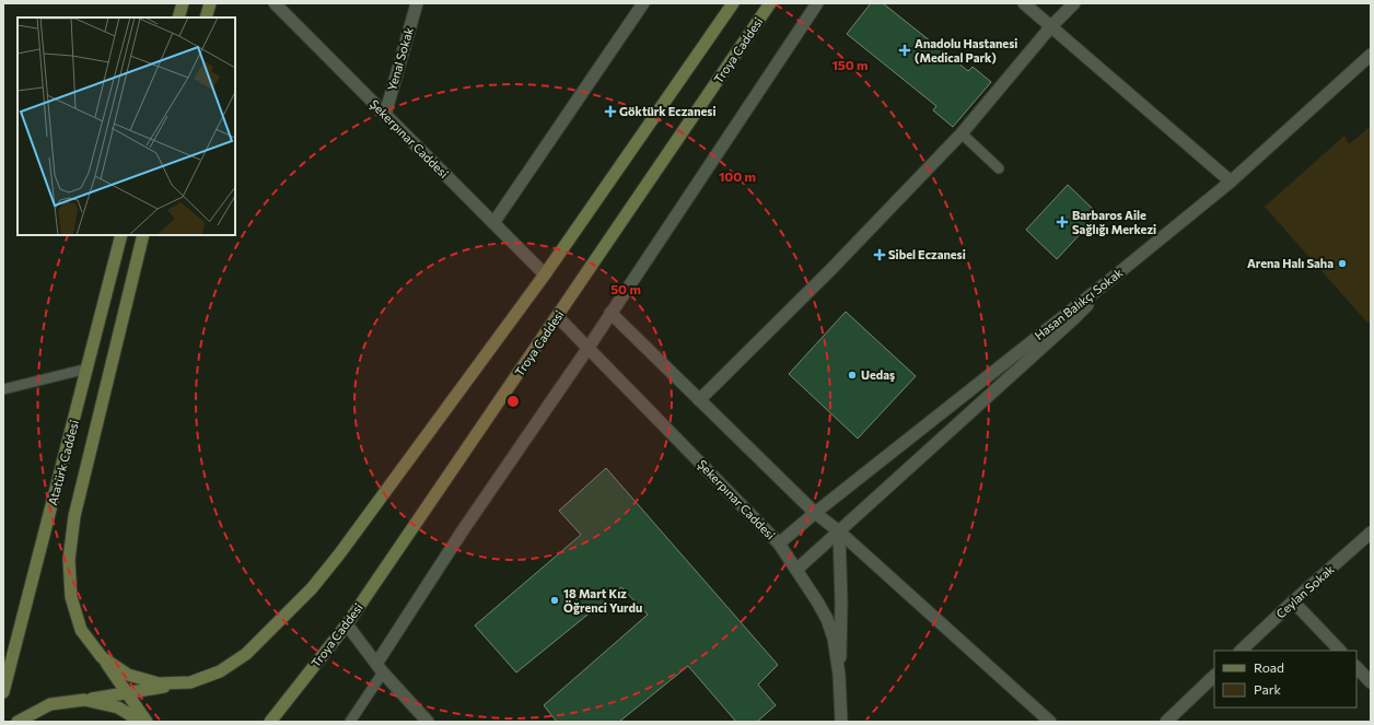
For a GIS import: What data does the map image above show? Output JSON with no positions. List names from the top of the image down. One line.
{"streets":{"main road":["Troya Caddesi","Atatürk Caddesi"],"street":["Yenal Sokak","Şekerpınar Caddesi","Hasan Balıkçı Sokak","Ceylan Sokak"]},"crossings":[["Troya Caddesi","Şekerpınar Caddesi"],["Yenal Sokak","Şekerpınar Caddesi"],["Şekerpınar Caddesi","Hasan Balıkçı Sokak"]],"places":{"health":["Anadolu Hastanesi (Medical Park)","Göktürk Eczanesi","Barbaros Aile Sağlığı Merkezi","Sibel Eczanesi"],"other":["Arena Halı Saha","Uedaş","18 Mart Kız Öğrenci Yurdu"]},"legend":["Road","Park"],"rings":["150 m","100 m","50 m"]}
